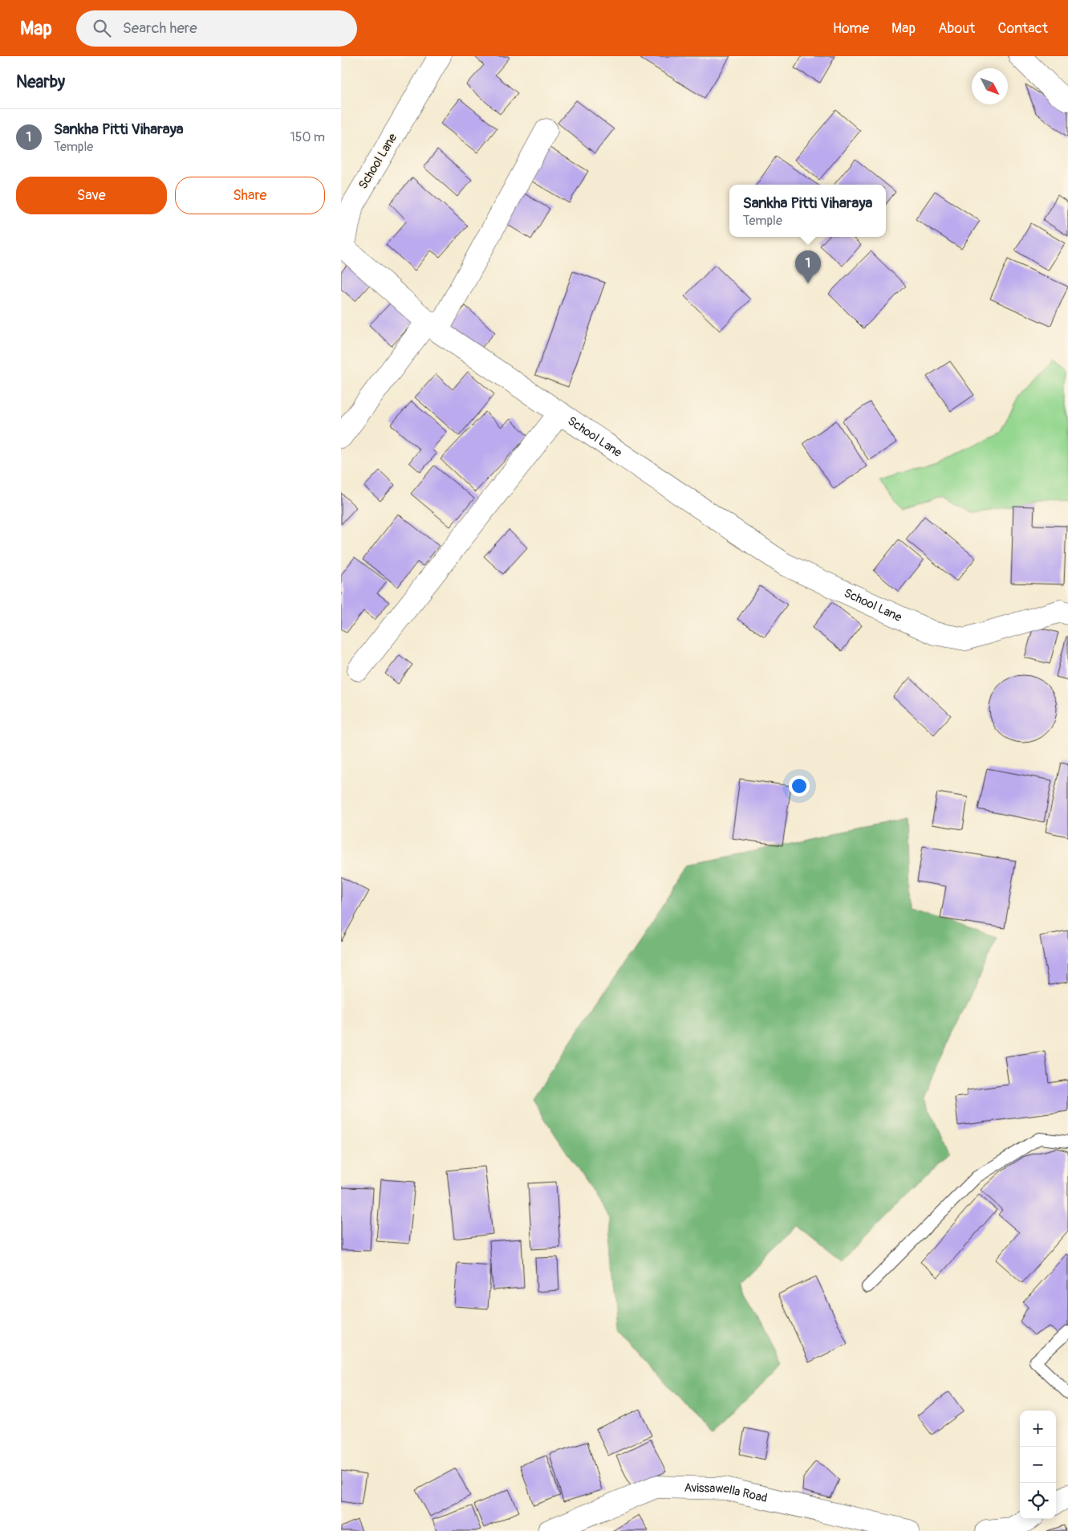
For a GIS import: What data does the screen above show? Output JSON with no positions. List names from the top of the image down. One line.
{"streets":{"street":["School Lane","Avissawella Road"]},"north":"bottom right","page":{"header":"Map","search":"Search here","nav":["Home","Map","About","Contact"],"heading":"Nearby","list":[{"mark":"1","name":"Sankha Pitti Viharaya","note":"Temple","value":"150 m"}],"buttons":["Save","Share"],"popup":["Sankha Pitti Viharaya","Temple"],"pins":"1","map_buttons":["+","−"]}}
